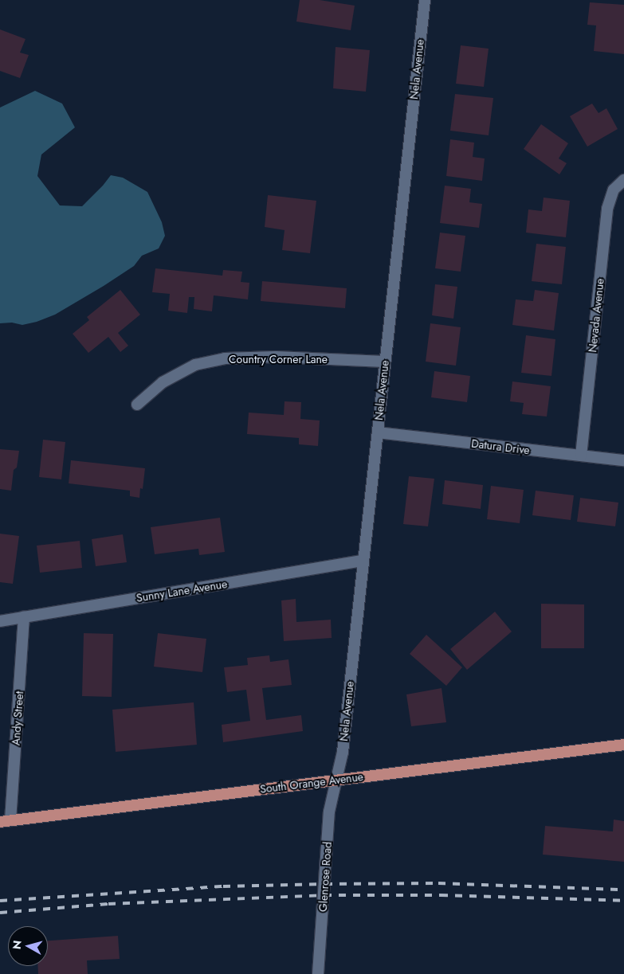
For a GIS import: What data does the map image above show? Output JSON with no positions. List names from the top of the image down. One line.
{"streets":{"main road":["South Orange Avenue"],"street":["Nela Avenue","Nevada Avenue","Country Corner Lane","Datura Drive","Sunny Lane Avenue","Andy Street","Glenrose Road"]},"crossings":[["Nela Avenue","Country Corner Lane"],["Nela Avenue","Datura Drive"],["Nela Avenue","Sunny Lane Avenue"],["Nela Avenue","South Orange Avenue"],["Nela Avenue","Glenrose Road"],["Nevada Avenue","Datura Drive"],["Sunny Lane Avenue","Andy Street"],["Andy Street","South Orange Avenue"],["South Orange Avenue","Glenrose Road"]],"north":"left"}
